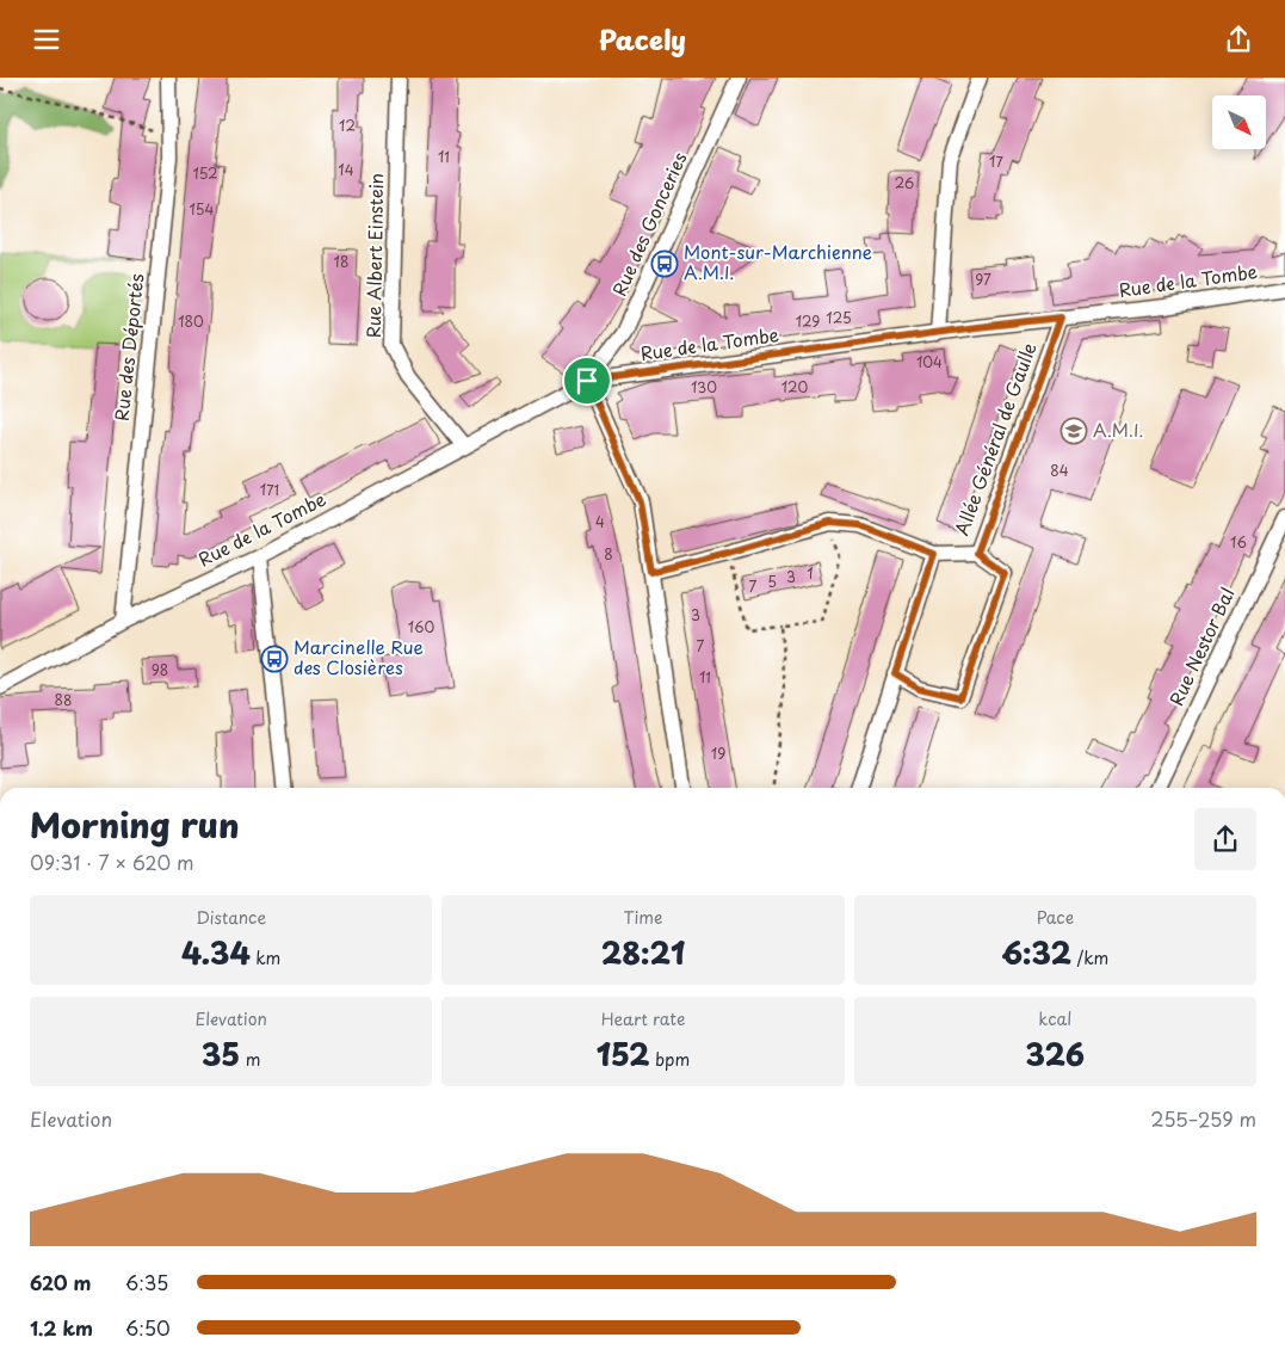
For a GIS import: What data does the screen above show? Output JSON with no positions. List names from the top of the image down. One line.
{"streets":{"street":["Rue des Gonceries","Rue Albert Einstein","Rue de la Tombe","Rue des Déportés","Allée Général de Gaulle","Rue Nestor Bal"]},"crossings":[["Rue des Gonceries","Rue de la Tombe"],["Rue Albert Einstein","Rue de la Tombe"],["Rue de la Tombe","Rue des Déportés"],["Rue de la Tombe","Allée Général de Gaulle"]],"places":{"bus stop":["Mont-sur-Marchienne A.M.I.","Marcinelle Rue des Closières"],"school or university":["A.M.I."]},"house_numbers":["12","11","17","14","152","26","154","18","97","125","180","129","104","130","120","84","171","4","16","8","1","3","5","7","3","160","7","98","11","88","19"],"north":"bottom right","page":{"header":"Pacely","heading":["Morning run","09:31 · 7 × 620 m"],"stats":[["Distance","4.34 km"],["Time","28:21"],["Pace","6:32 /km"],["Elevation","35 m"],["Heart rate","152 bpm"],["kcal","326"]],"chart":["Elevation","255–259 m"],"list":[{"name":"620 m","note":"6:35"},{"name":"1.2 km","note":"6:50"}]}}
